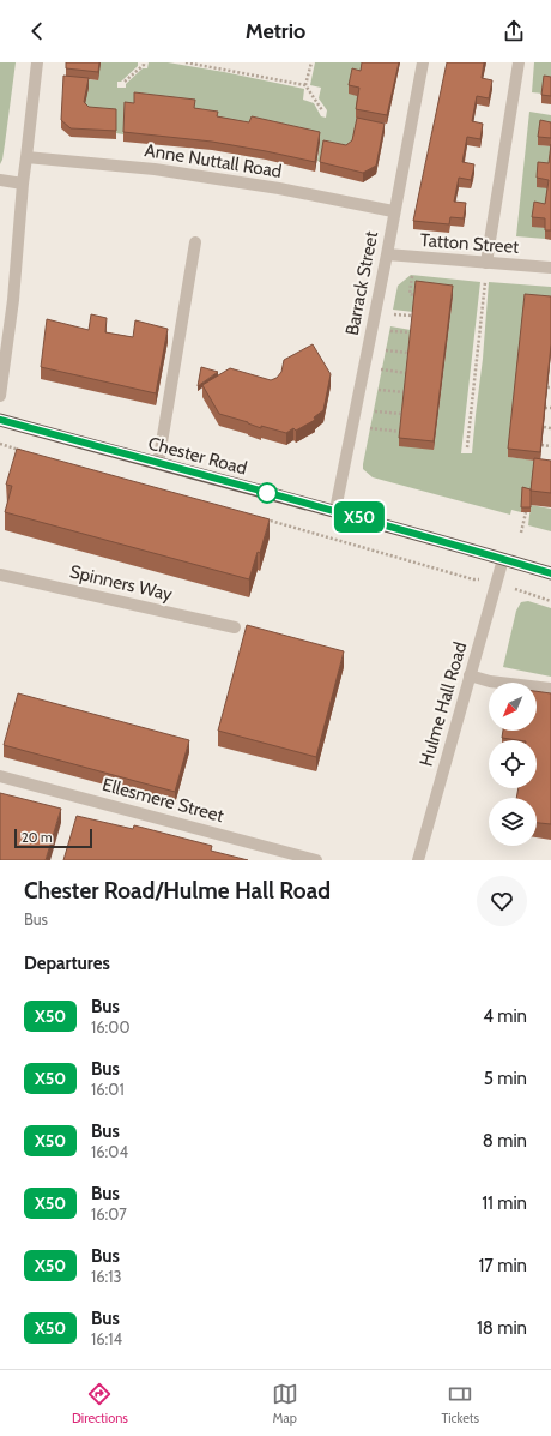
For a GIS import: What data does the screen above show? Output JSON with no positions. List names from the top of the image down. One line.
{"streets":{"highway":["Chester Road"],"street":["Anne Nuttall Road","Tatton Street","Barrack Street","Spinners Way","Hulme Hall Road","Ellesmere Street"]},"crossings":[["Anne Nuttall Road","Barrack Street"],["Tatton Street","Barrack Street"],["Barrack Street","Chester Road"],["Chester Road","Hulme Hall Road"]],"lines":["bus line X50"],"scale_bar":"20 m","north":"bottom left","page":{"header":"Metrio","on_map":"X50","scale":"20 m","heading":[["Chester Road/Hulme Hall Road","Bus"],"Departures"],"list":[{"mark":"X50","name":"Bus","note":"16:00","value":"4 min"},{"mark":"X50","name":"Bus","note":"16:01","value":"5 min"},{"mark":"X50","name":"Bus","note":"16:04","value":"8 min"},{"mark":"X50","name":"Bus","note":"16:07","value":"11 min"},{"mark":"X50","name":"Bus","note":"16:13","value":"17 min"},{"mark":"X50","name":"Bus","note":"16:14","value":"18 min"}],"tabs":["Directions","Map","Tickets"]}}
